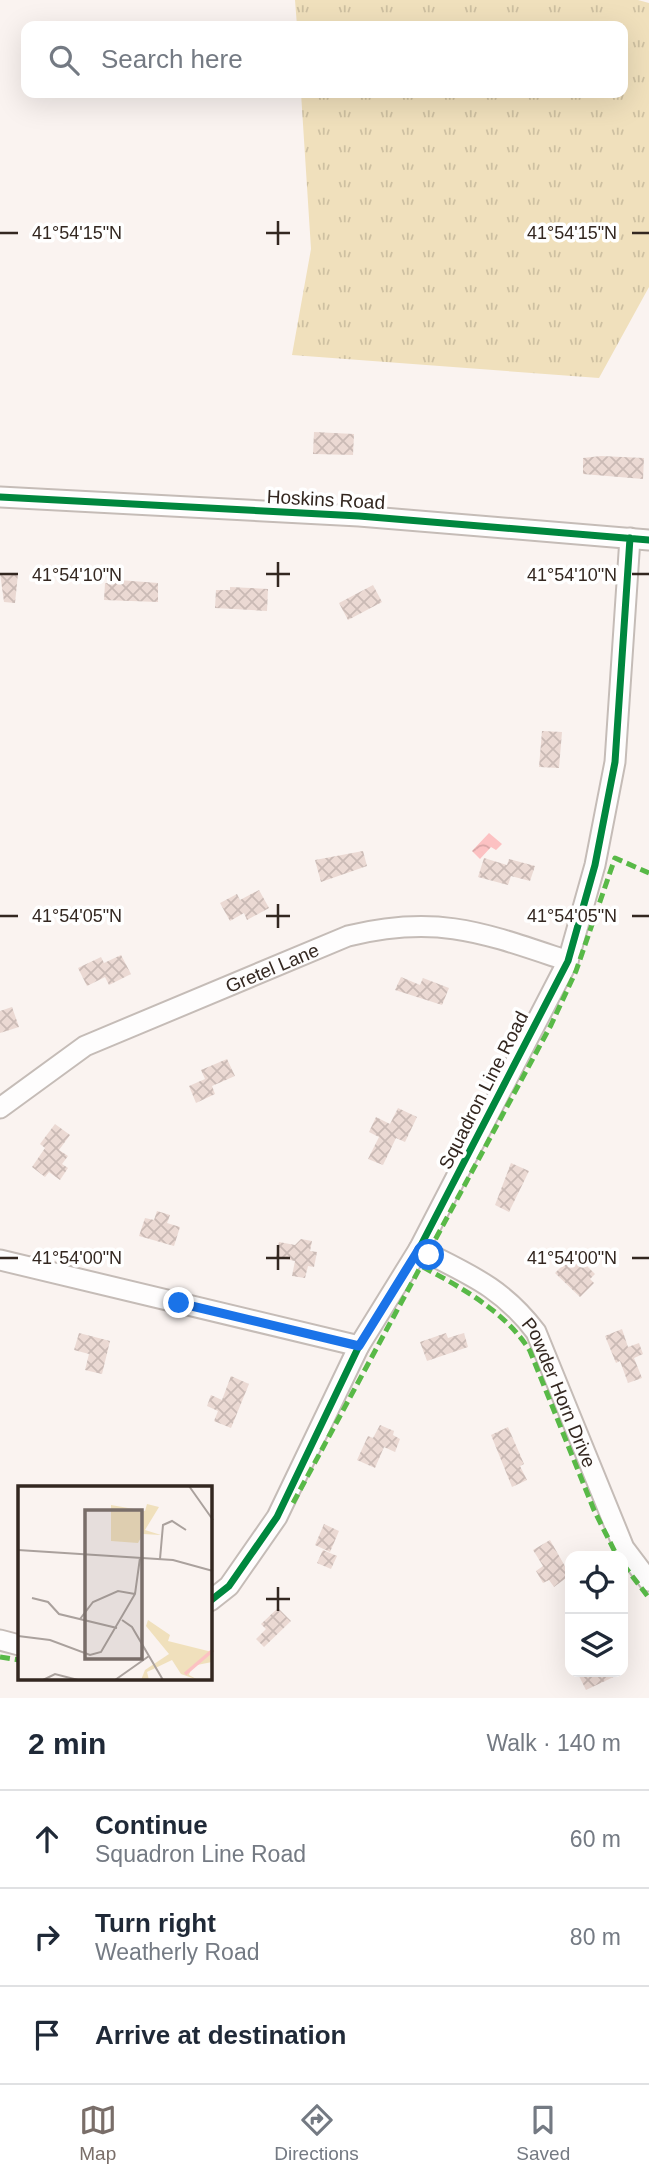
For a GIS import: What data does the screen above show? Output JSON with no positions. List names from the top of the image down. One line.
{"streets":{"street":["Hoskins Road","Gretel Lane","Squadron Line Road","Powder Horn Drive"]},"crossings":[["Hoskins Road","Squadron Line Road"],["Gretel Lane","Squadron Line Road"],["Squadron Line Road","Powder Horn Drive"]],"page":{"search":"Search here","heading":["2 min","Walk · 140 m"],"list":[["Continue","Squadron Line Road","60 m"],["Turn right","Weatherly Road","80 m"],"Arrive at destination"],"nav":["Map","Directions","Saved"]},"coordinates":["41°54'15\"N","41°54'10\"N","41°54'05\"N","41°54'00\"N"]}
